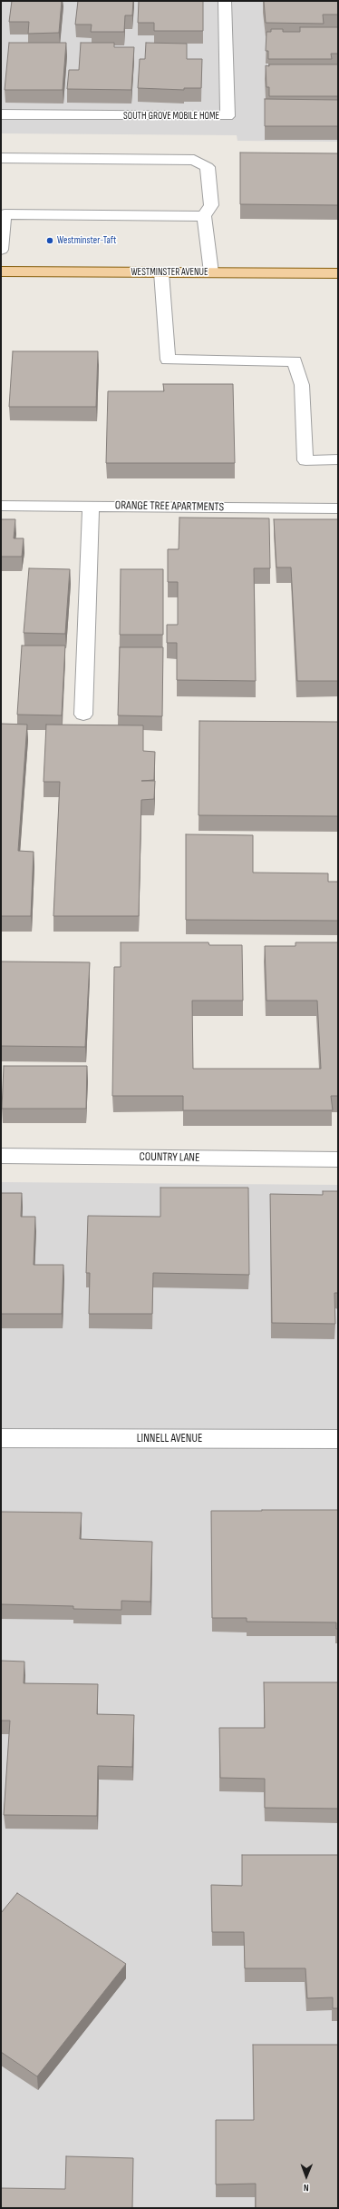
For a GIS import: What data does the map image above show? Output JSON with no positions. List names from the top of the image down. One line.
{"streets":{"main road":["WESTMINSTER AVENUE"],"street":["SOUTH GROVE MOBILE HOME","ORANGE TREE APARTMENTS","COUNTRY LANE","LINNELL AVENUE"]},"places":["Westminster-Taft"],"north":"bottom"}
